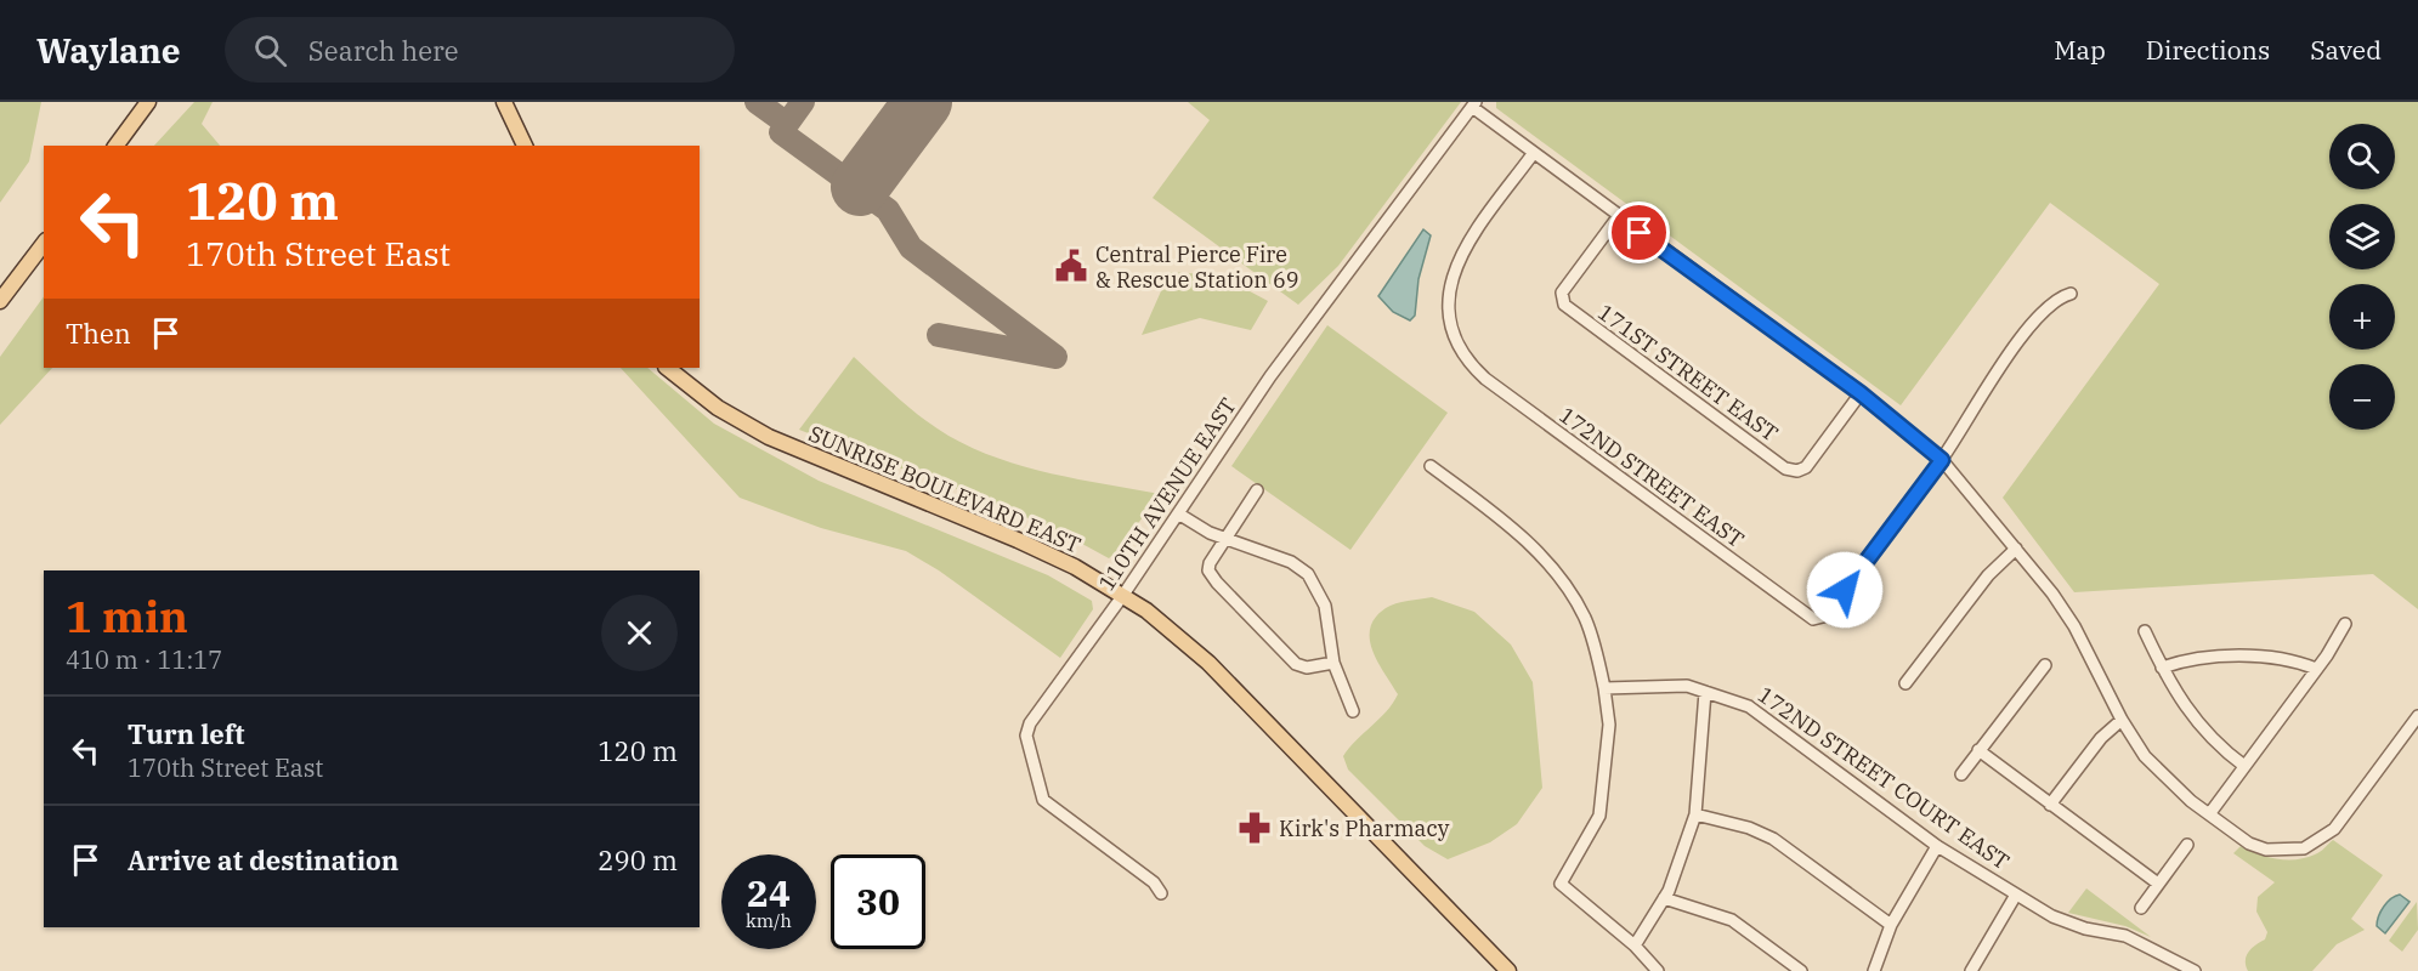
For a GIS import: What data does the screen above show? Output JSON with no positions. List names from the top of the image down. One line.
{"streets":{"main road":["SUNRISE BOULEVARD EAST"],"street":["171ST STREET EAST","172ND STREET EAST","110TH AVENUE EAST","172ND STREET COURT EAST"]},"crossings":[["SUNRISE BOULEVARD EAST","110TH AVENUE EAST"]],"places":{"public building":["Central Pierce Fire & Rescue Station 69"],"pharmacy":["Kirk's Pharmacy"]},"page":{"header":"Waylane","search":"Search here","nav":["Map","Directions","Saved"],"map_buttons":["+","−"],"turn":["120 m","170th Street East"],"then":"Then","heading":["1 min","410 m · 11:17"],"list":[{"name":"Turn left","note":"170th Street East","value":"120 m"},{"name":"Arrive at destination","value":"290 m"}],"speed":"24 km/h","limit":"30"}}
